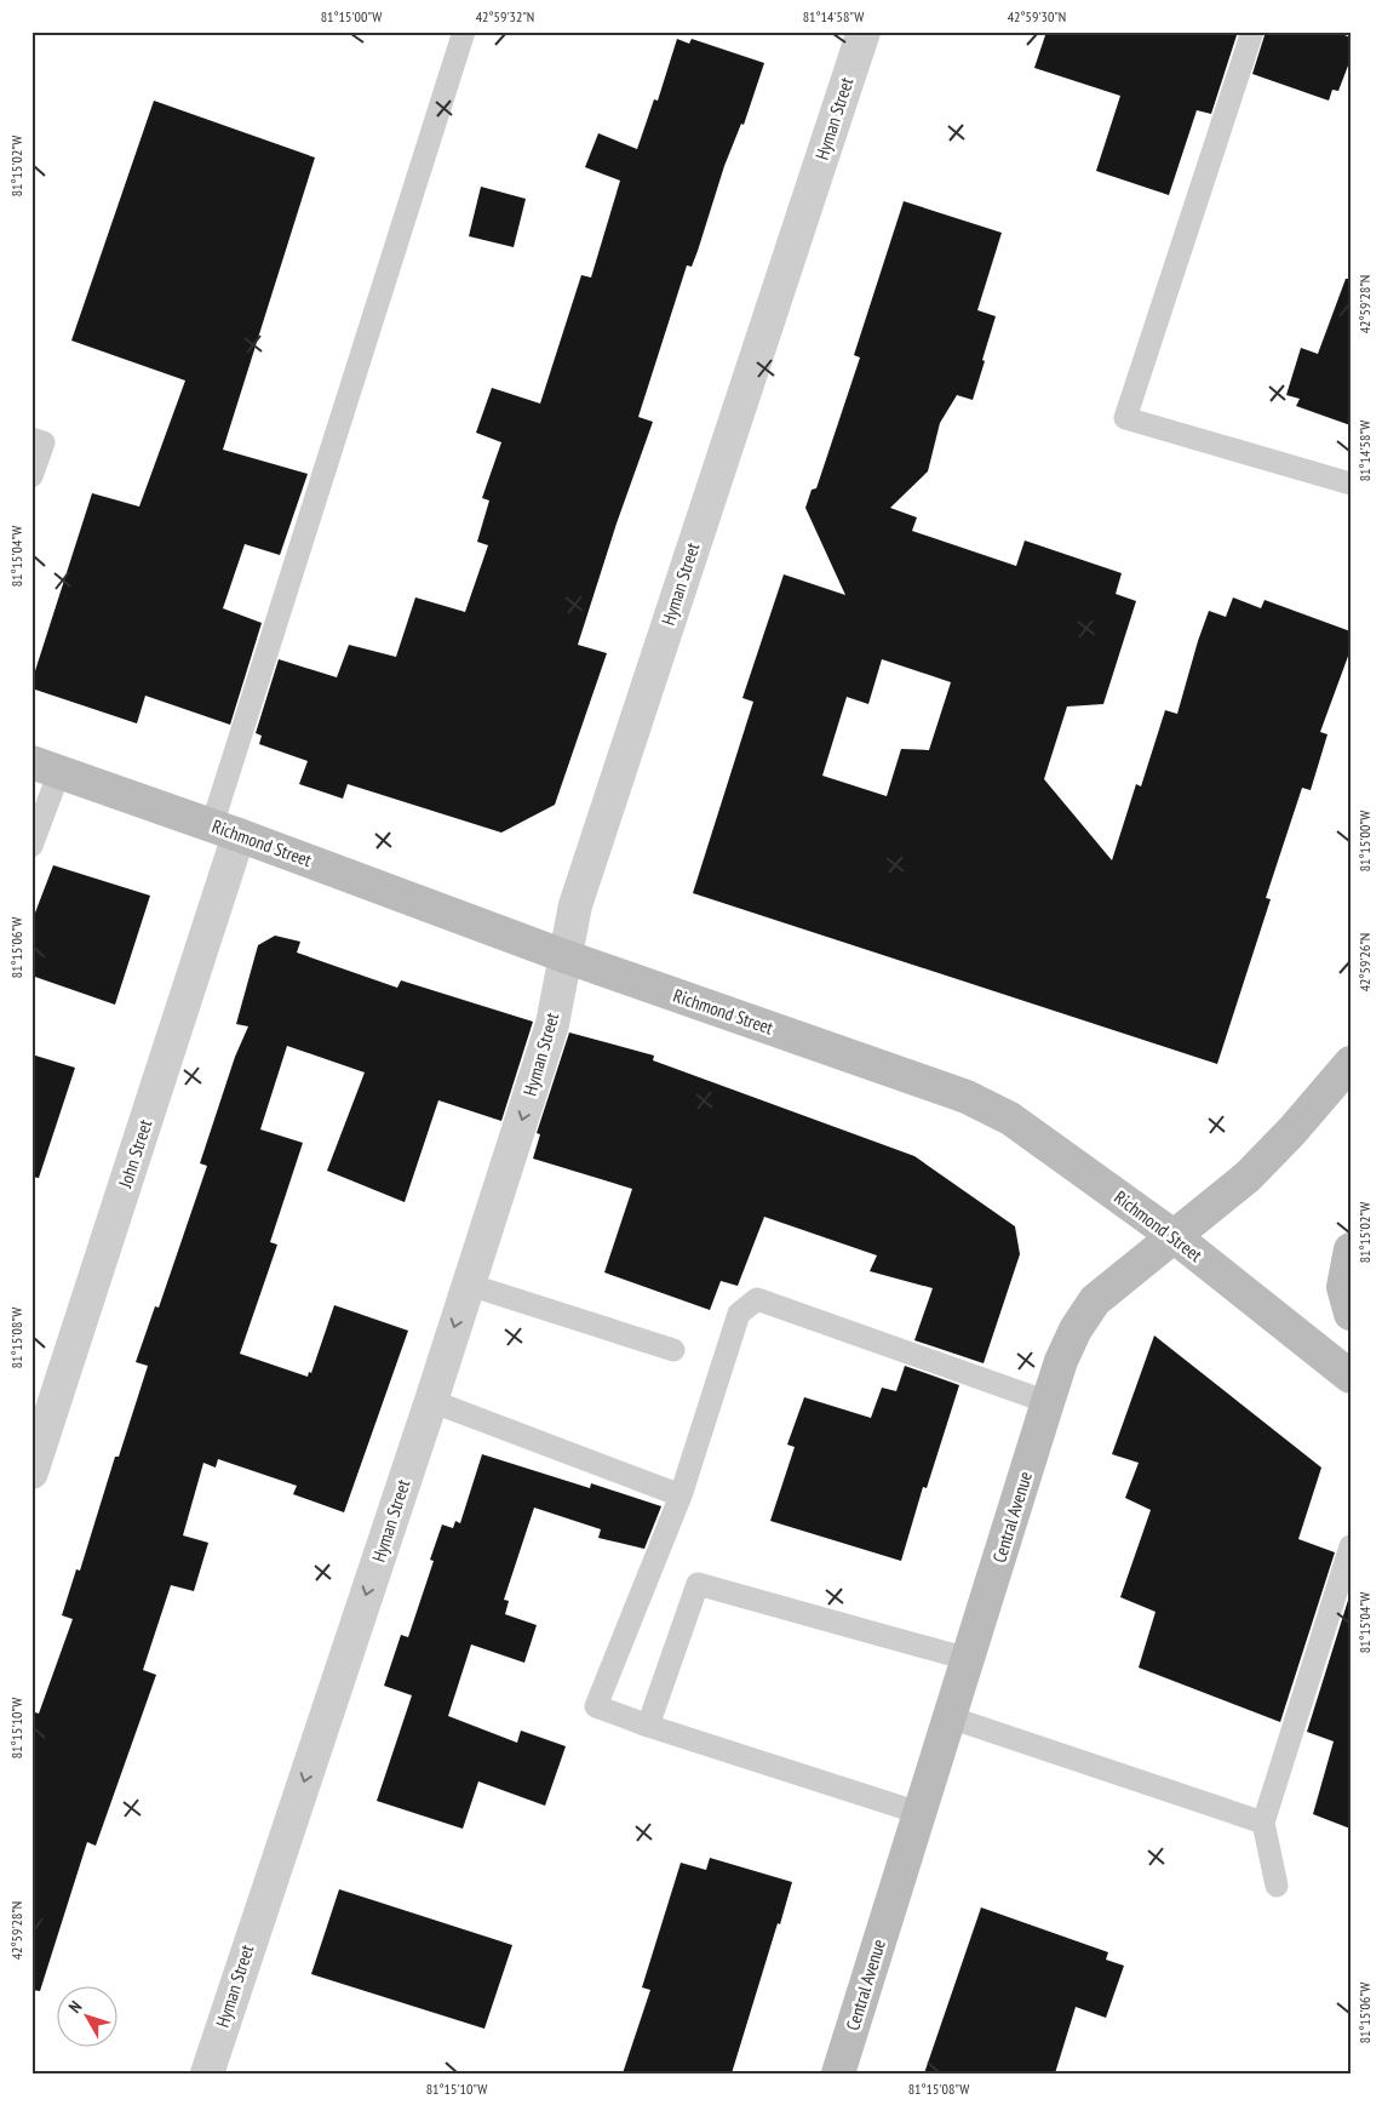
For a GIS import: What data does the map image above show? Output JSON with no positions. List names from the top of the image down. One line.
{"streets":{"main road":["Richmond Street","Central Avenue"],"street":["Hyman Street","John Street"]},"crossings":[["Hyman Street","Richmond Street"],["Richmond Street","John Street"],["Richmond Street","Central Avenue"]],"one_way":["Hyman Street"],"north":"top left","coordinates":["81°15'00\"W","42°59'32\"N","81°14'58\"W","42°59'30\"N","81°15'02\"W","42°59'28\"N","81°15'04\"W","81°15'06\"W","42°59'26\"N","81°15'08\"W","81°15'10\"W"]}
